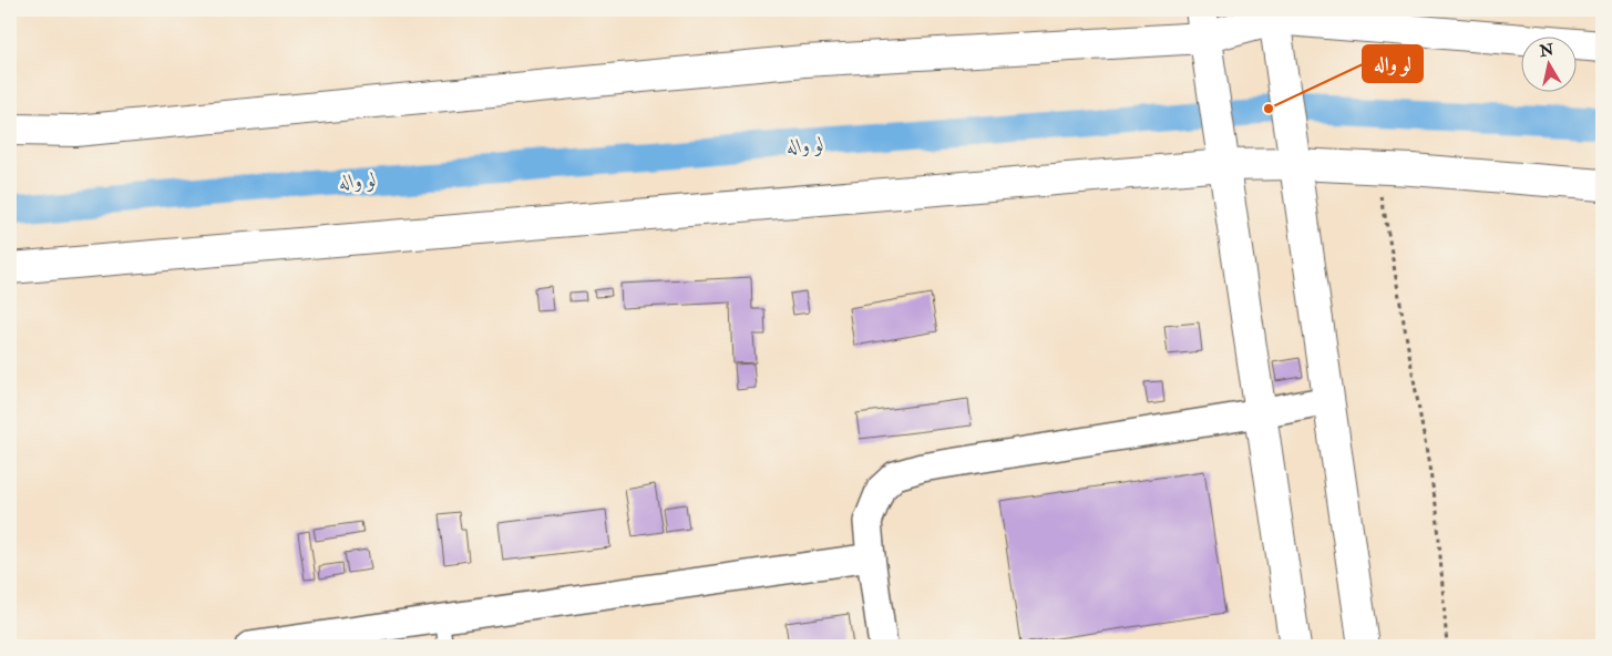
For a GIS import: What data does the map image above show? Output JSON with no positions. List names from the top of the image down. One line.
{"water":["لو واله"],"places":["لو واله"],"north":"top"}
